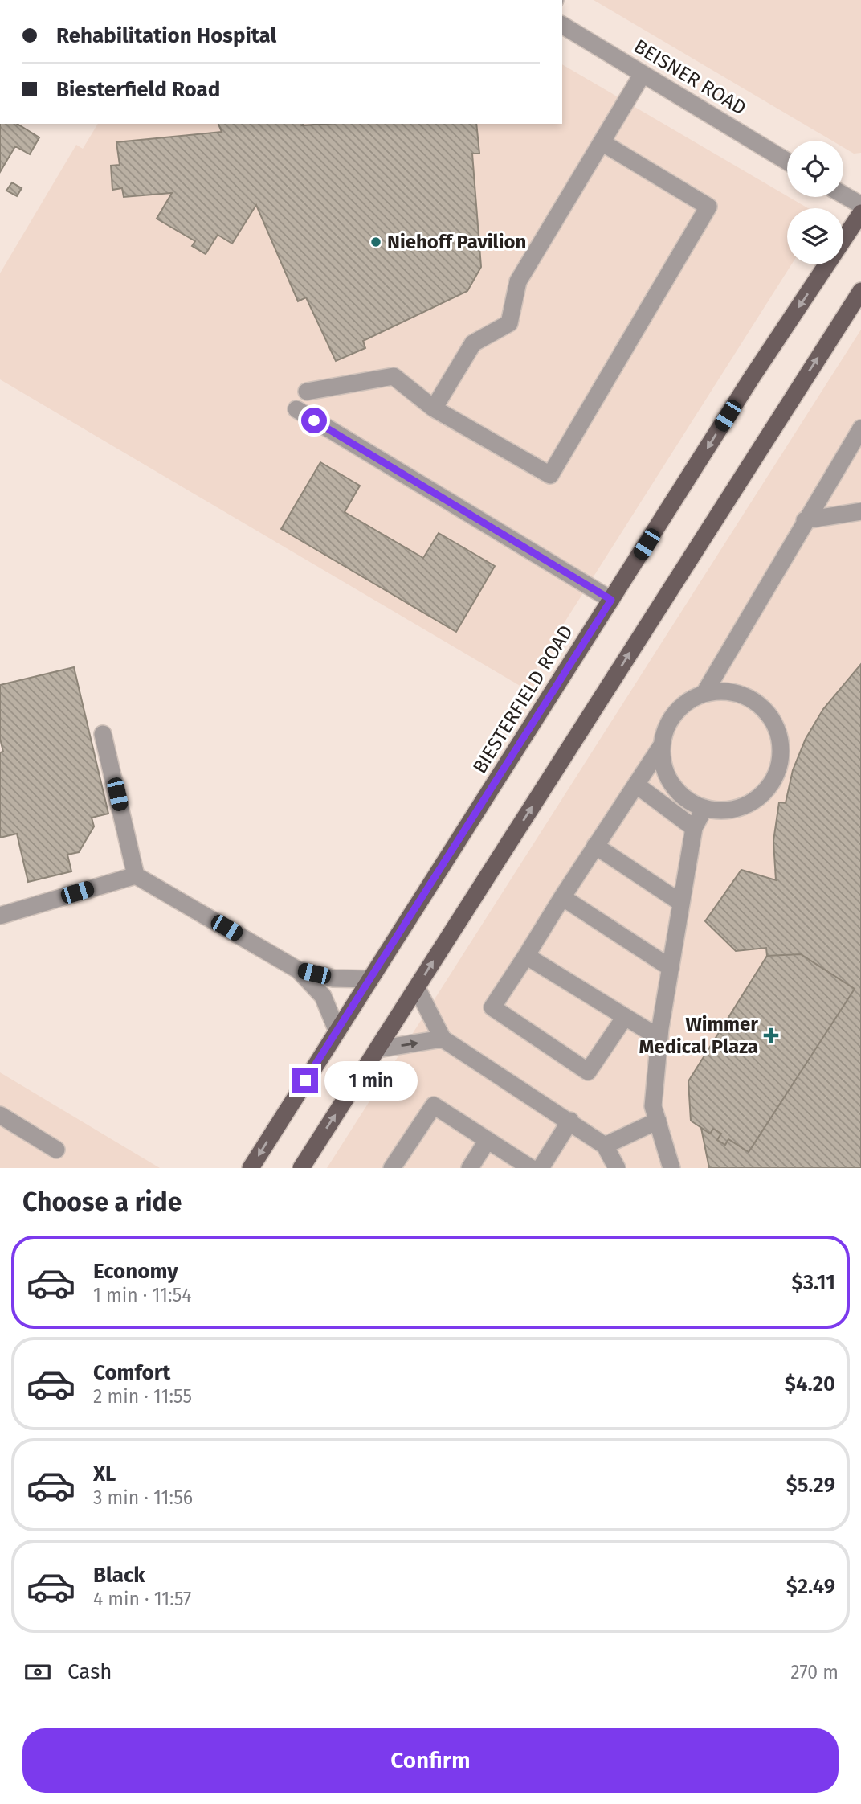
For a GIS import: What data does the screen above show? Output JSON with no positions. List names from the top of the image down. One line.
{"streets":{"main road":["BIESTERFIELD ROAD"],"street":["BEISNER ROAD"]},"places":{"other":["Niehoff Pavilion"],"health":["Wimmer Medical Plaza"]},"page":{"banner":["Rehabilitation Hospital","Biesterfield Road"],"bubble":"1 min","heading":"Choose a ride","list":[{"name":"Economy","note":"1 min · 11:54","value":"$3.11"},{"name":"Comfort","note":"2 min · 11:55","value":"$4.20"},{"name":"XL","note":"3 min · 11:56","value":"$5.29"},{"name":"Black","note":"4 min · 11:57","value":"$2.49"}],"pay":["Cash","270 m"],"buttons":"Confirm"}}
